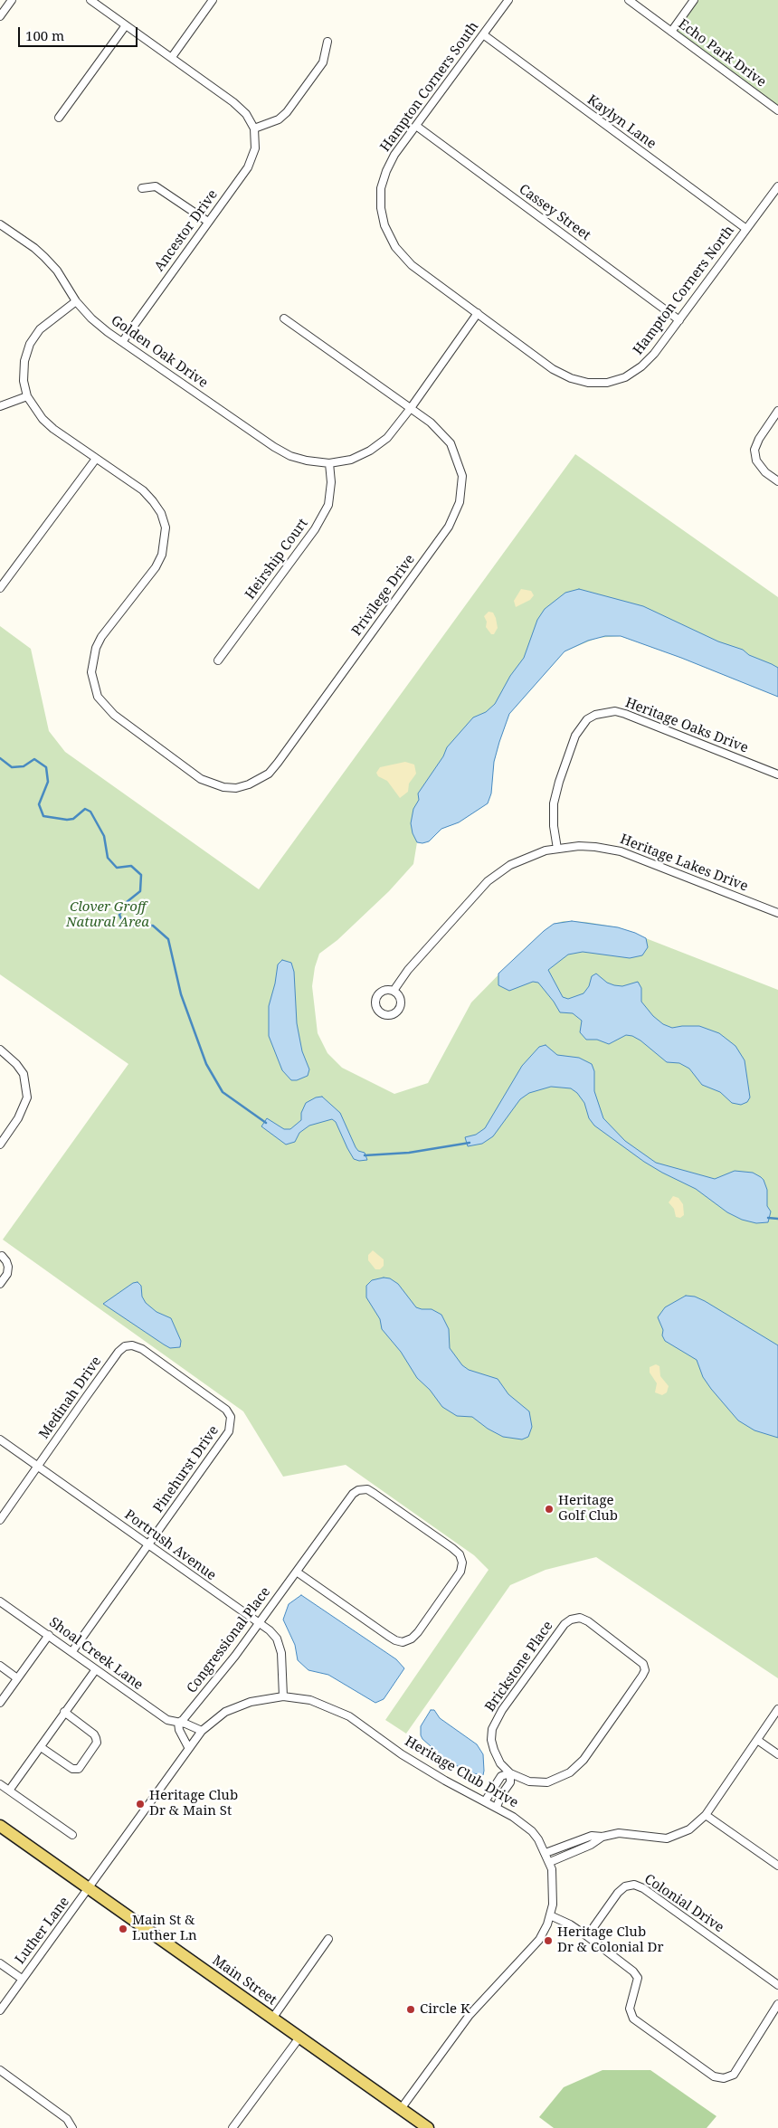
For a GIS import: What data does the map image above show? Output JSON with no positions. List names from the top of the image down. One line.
{"streets":{"main road":["Main Street"],"street":["Echo Park Drive","Hampton Corners South","Kaylyn Lane","Cassey Street","Ancestor Drive","Hampton Corners North","Golden Oak Drive","Heirship Court","Privilege Drive","Heritage Oaks Drive","Heritage Lakes Drive","Medinah Drive","Pinehurst Drive","Portrush Avenue","Congressional Place","Shoal Creek Lane","Brickstone Place","Heritage Club Drive","Colonial Drive","Luther Lane"]},"crossings":[["Hampton Corners South","Kaylyn Lane"],["Hampton Corners South","Cassey Street"],["Hampton Corners South","Hampton Corners North"],["Hampton Corners South","Golden Oak Drive"],["Kaylyn Lane","Hampton Corners North"],["Cassey Street","Hampton Corners North"],["Ancestor Drive","Golden Oak Drive"],["Hampton Corners North","Golden Oak Drive"],["Golden Oak Drive","Heirship Court"],["Golden Oak Drive","Privilege Drive"],["Heritage Oaks Drive","Heritage Lakes Drive"],["Medinah Drive","Pinehurst Drive"],["Medinah Drive","Portrush Avenue"],["Pinehurst Drive","Portrush Avenue"],["Pinehurst Drive","Shoal Creek Lane"],["Portrush Avenue","Congressional Place"],["Portrush Avenue","Heritage Club Drive"],["Congressional Place","Shoal Creek Lane"],["Shoal Creek Lane","Heritage Club Drive"],["Heritage Club Drive","Luther Lane"],["Heritage Club Drive","Main Street"],["Luther Lane","Main Street"]],"parks":["Clover Groff Natural Area"],"places":["Heritage Golf Club","Heritage Club Dr & Main St","Main St & Luther Ln","Heritage Club Dr & Colonial Dr","Circle K"],"scale_bar":"100 m"}
